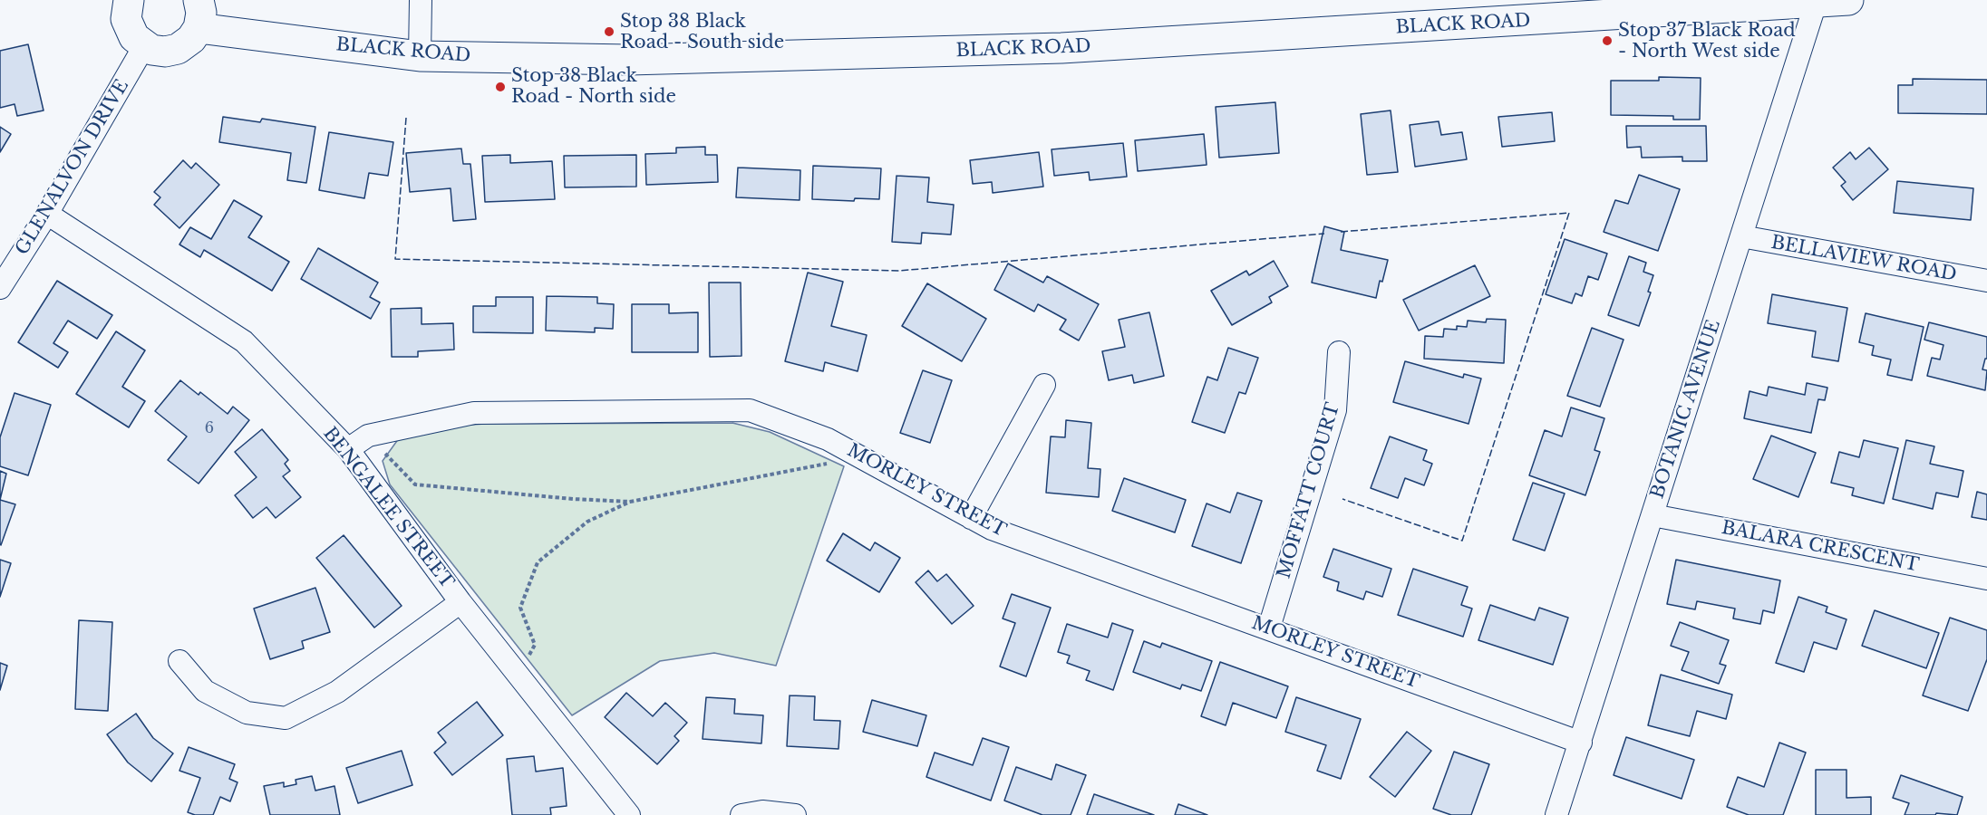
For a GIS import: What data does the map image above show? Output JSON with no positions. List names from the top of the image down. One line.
{"streets":{"main road":["BLACK ROAD"],"street":["GLENALVON DRIVE","BELLAVIEW ROAD","BOTANIC AVENUE","MORLEY STREET","MOFFATT COURT","BENGALEE STREET","BALARA CRESCENT"]},"crossings":[["BLACK ROAD","BOTANIC AVENUE"],["GLENALVON DRIVE","BENGALEE STREET"],["BELLAVIEW ROAD","BOTANIC AVENUE"],["BOTANIC AVENUE","MORLEY STREET"],["BOTANIC AVENUE","BALARA CRESCENT"],["MORLEY STREET","MOFFATT COURT"],["MORLEY STREET","BENGALEE STREET"]],"places":["Stop 38 Black Road - South side","Stop 37 Black Road - North West side","Stop 38 Black Road - North side"],"house_numbers":["6"]}
